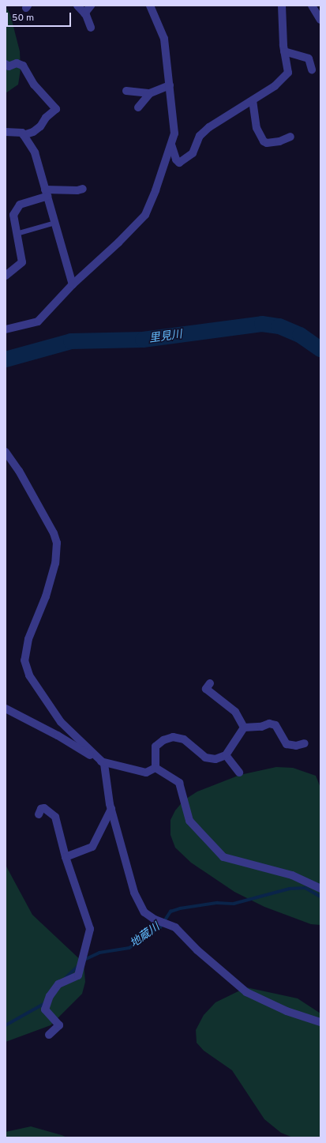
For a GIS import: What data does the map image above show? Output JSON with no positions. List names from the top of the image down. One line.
{"water":["里見川","地蔵川"],"scale_bar":"50 m"}
